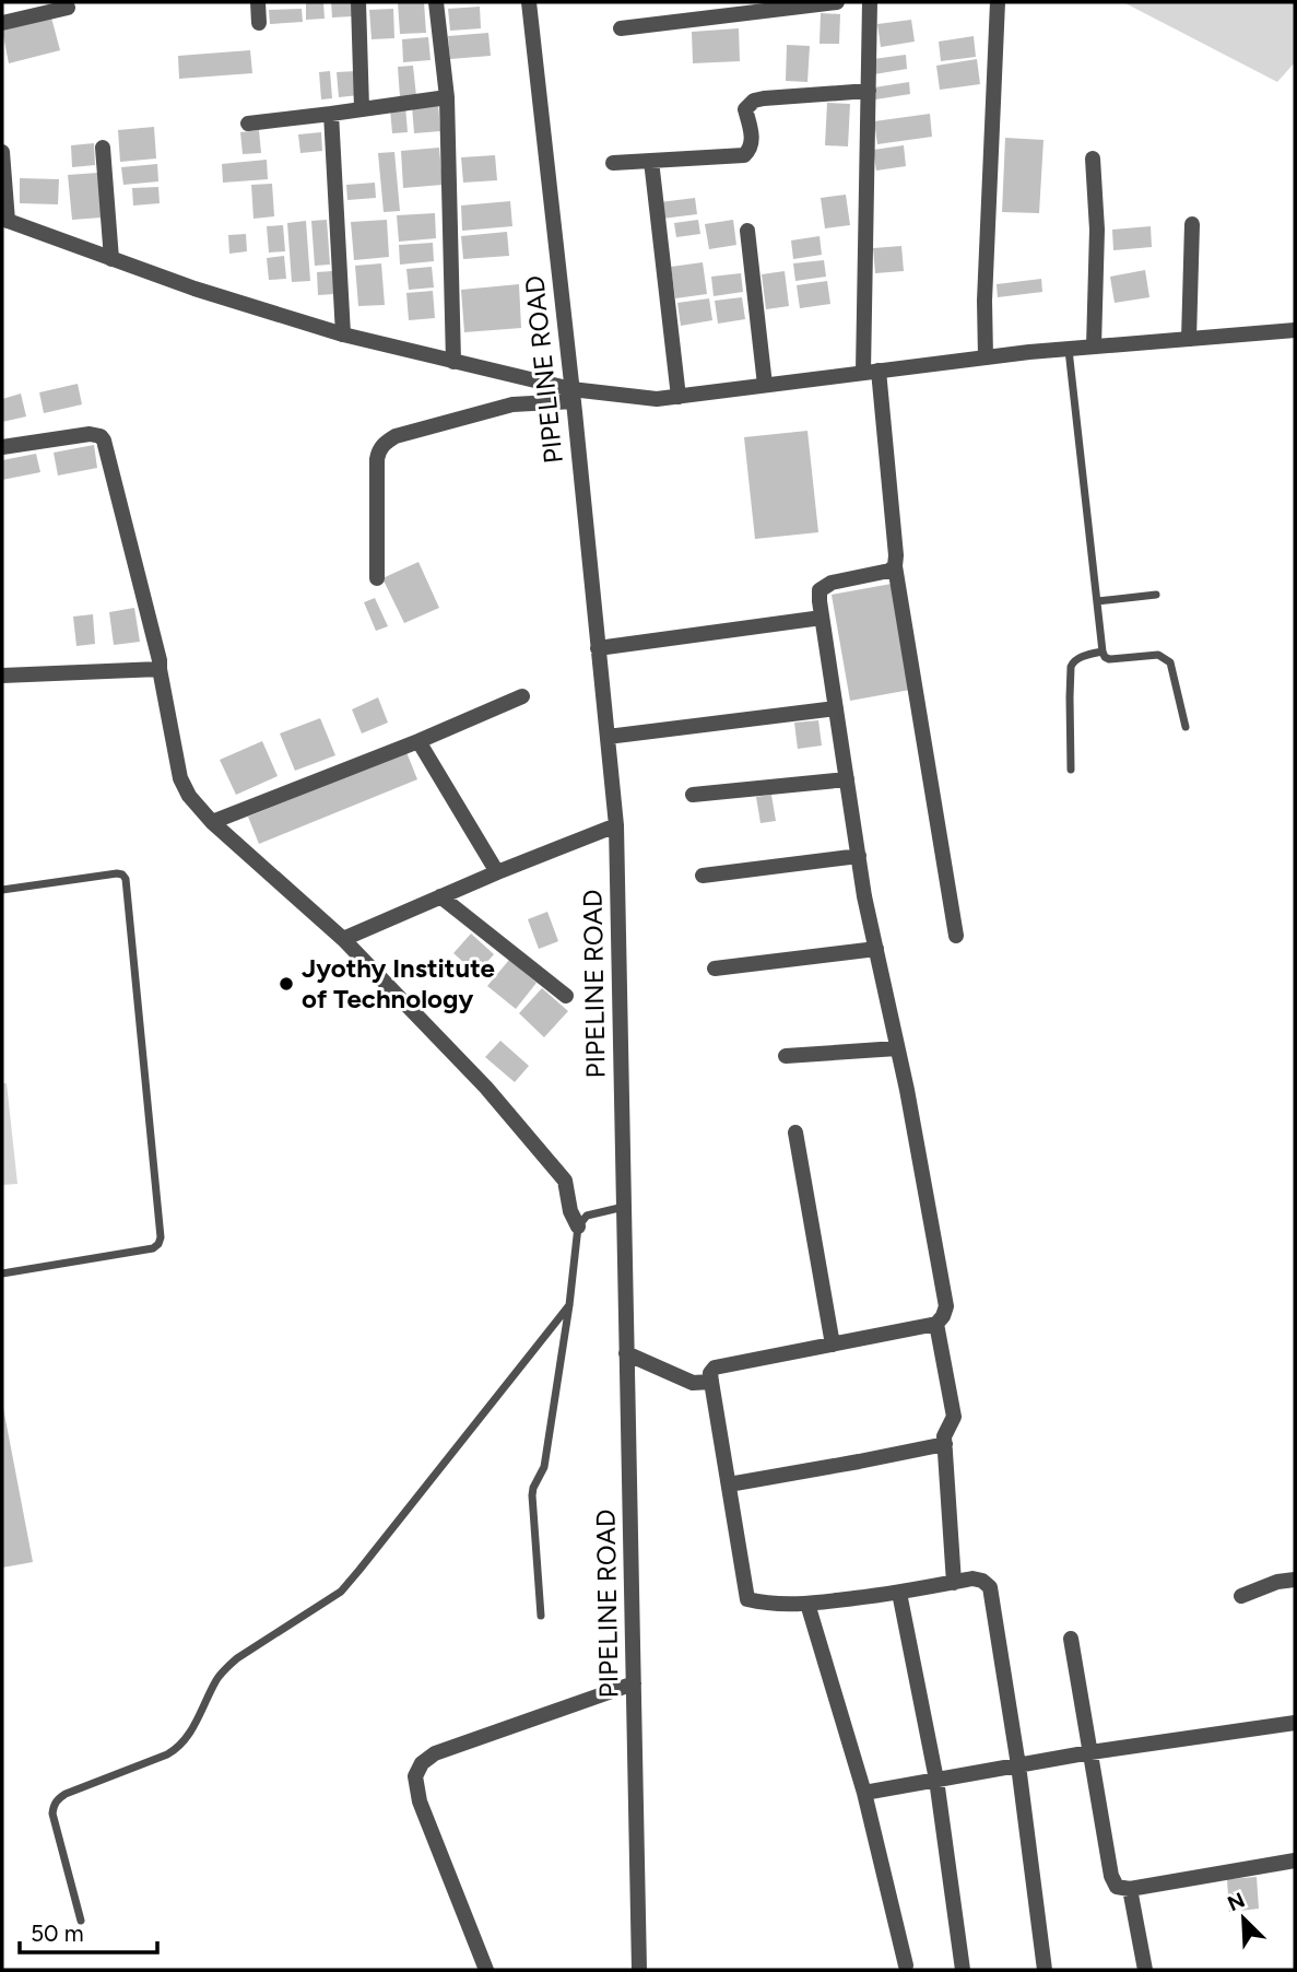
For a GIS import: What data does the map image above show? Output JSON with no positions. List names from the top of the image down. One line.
{"streets":{"street":["PIPELINE ROAD"]},"places":["Jyothy Institute of Technology"],"scale_bar":"50 m","north":"top left"}
